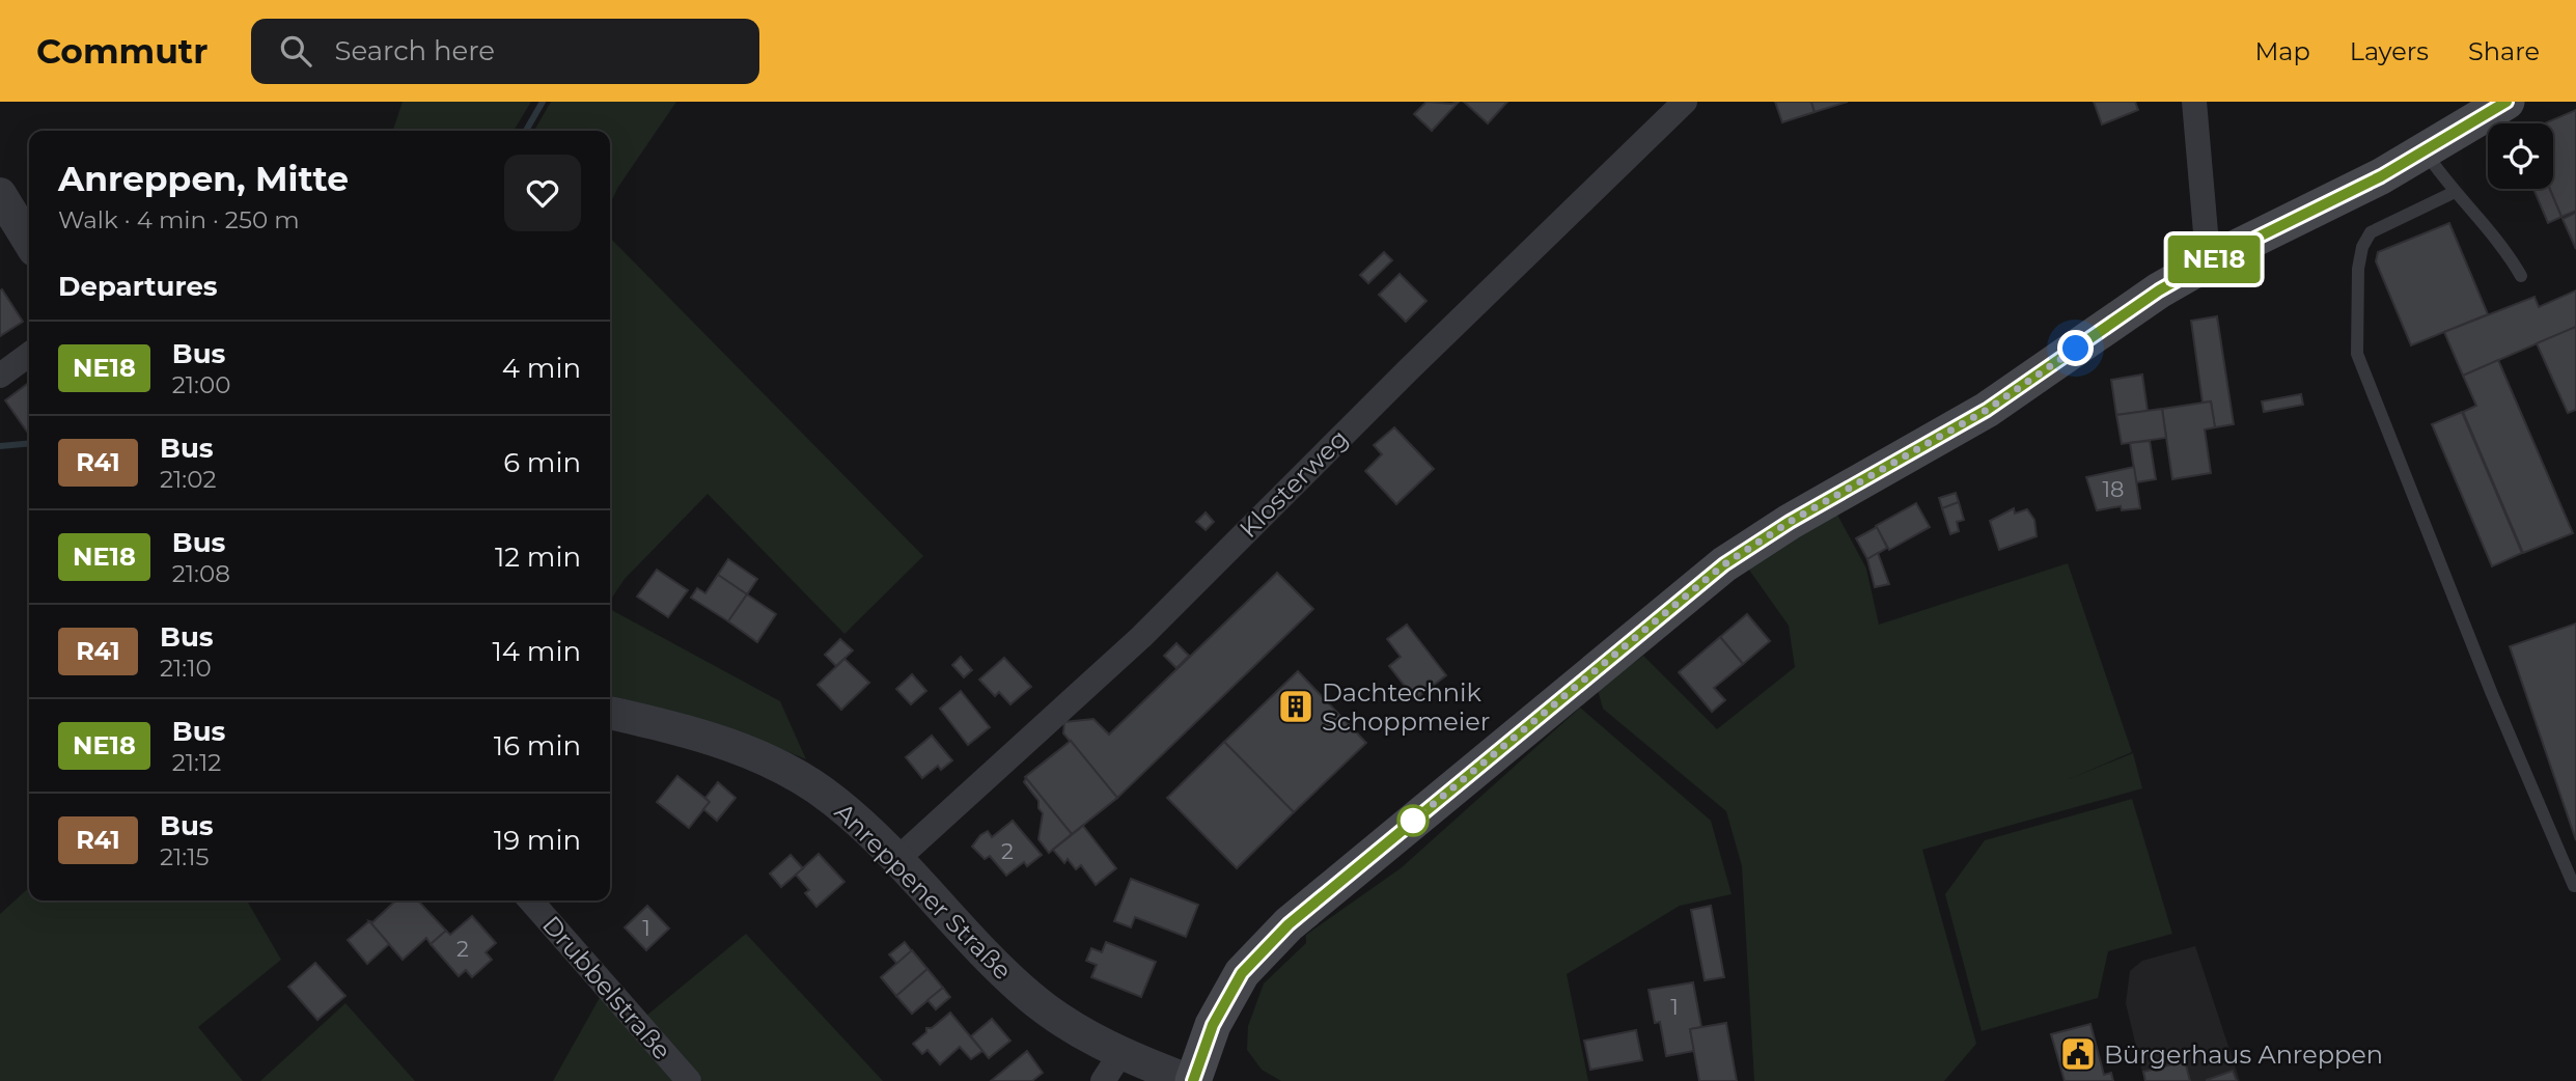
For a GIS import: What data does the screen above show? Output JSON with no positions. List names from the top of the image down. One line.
{"streets":{"street":["Klosterweg","Anreppener Straße","Drubbelstraße"]},"crossings":[["Klosterweg","Anreppener Straße"]],"places":{"building":["Dachtechnik Schoppmeier"],"public building":["Bürgerhaus Anreppen"]},"lines":["bus line NE18"],"house_numbers":["18","2","1","2","1"],"page":{"header":"Commutr","search":"Search here","nav":["Map","Layers","Share"],"on_map":"NE18","heading":[["Anreppen, Mitte","Walk · 4 min · 250 m"],"Departures"],"list":[{"mark":"NE18","name":"Bus","note":"21:00","value":"4 min"},{"mark":"R41","name":"Bus","note":"21:02","value":"6 min"},{"mark":"NE18","name":"Bus","note":"21:08","value":"12 min"},{"mark":"R41","name":"Bus","note":"21:10","value":"14 min"},{"mark":"NE18","name":"Bus","note":"21:12","value":"16 min"},{"mark":"R41","name":"Bus","note":"21:15","value":"19 min"}]}}
